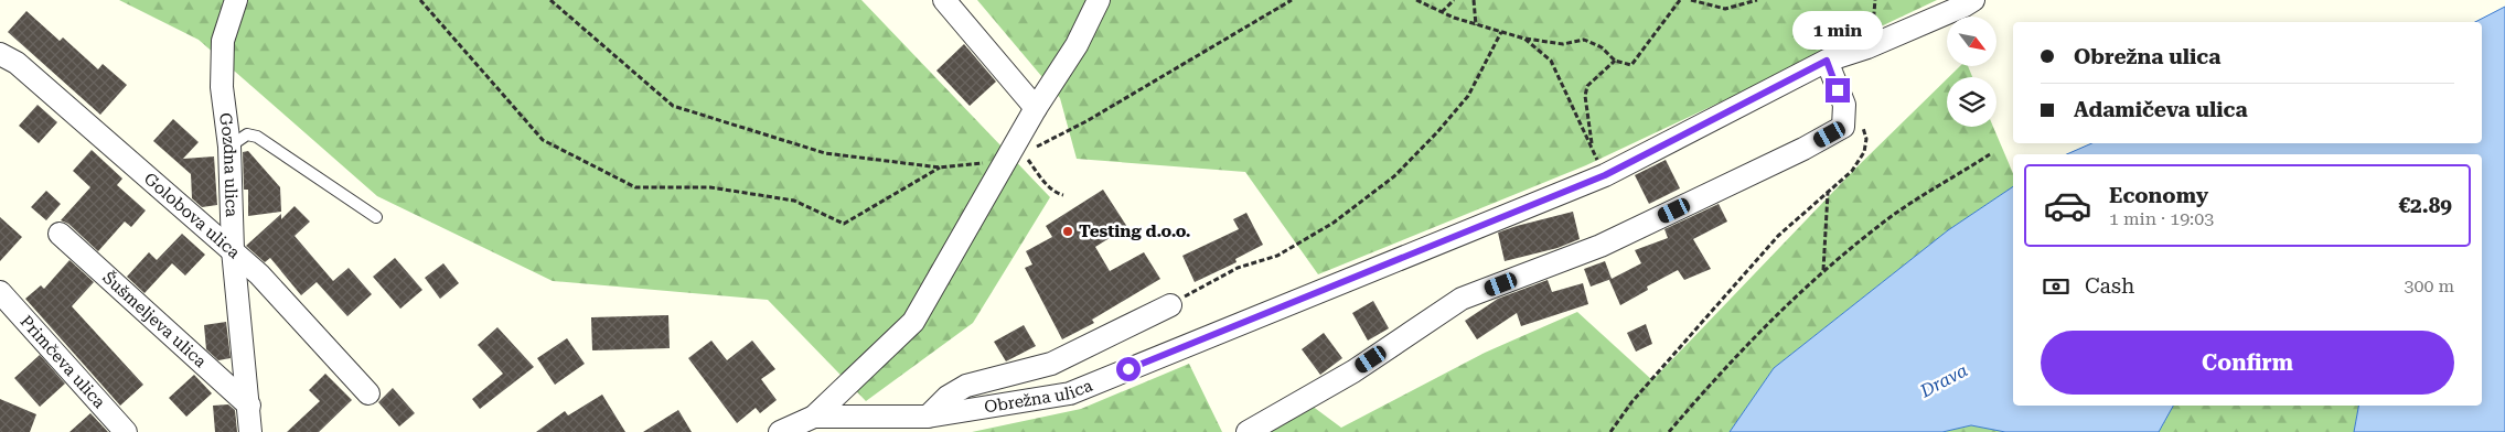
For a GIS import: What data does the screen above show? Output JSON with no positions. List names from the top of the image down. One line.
{"streets":{"street":["Gozdna ulica","Golobova ulica","Šušmeljeva ulica","Primčeva ulica","Obrežna ulica"]},"crossings":[["Gozdna ulica","Golobova ulica"],["Gozdna ulica","Šušmeljeva ulica"]],"water":["Drava"],"places":["Testing d.o.o."],"north":"bottom right","page":{"bubble":"1 min","banner":["Obrežna ulica","Adamičeva ulica"],"list":[{"name":"Economy","note":"1 min · 19:03","value":"€2.89"}],"pay":["Cash","300 m"],"buttons":"Confirm"}}
